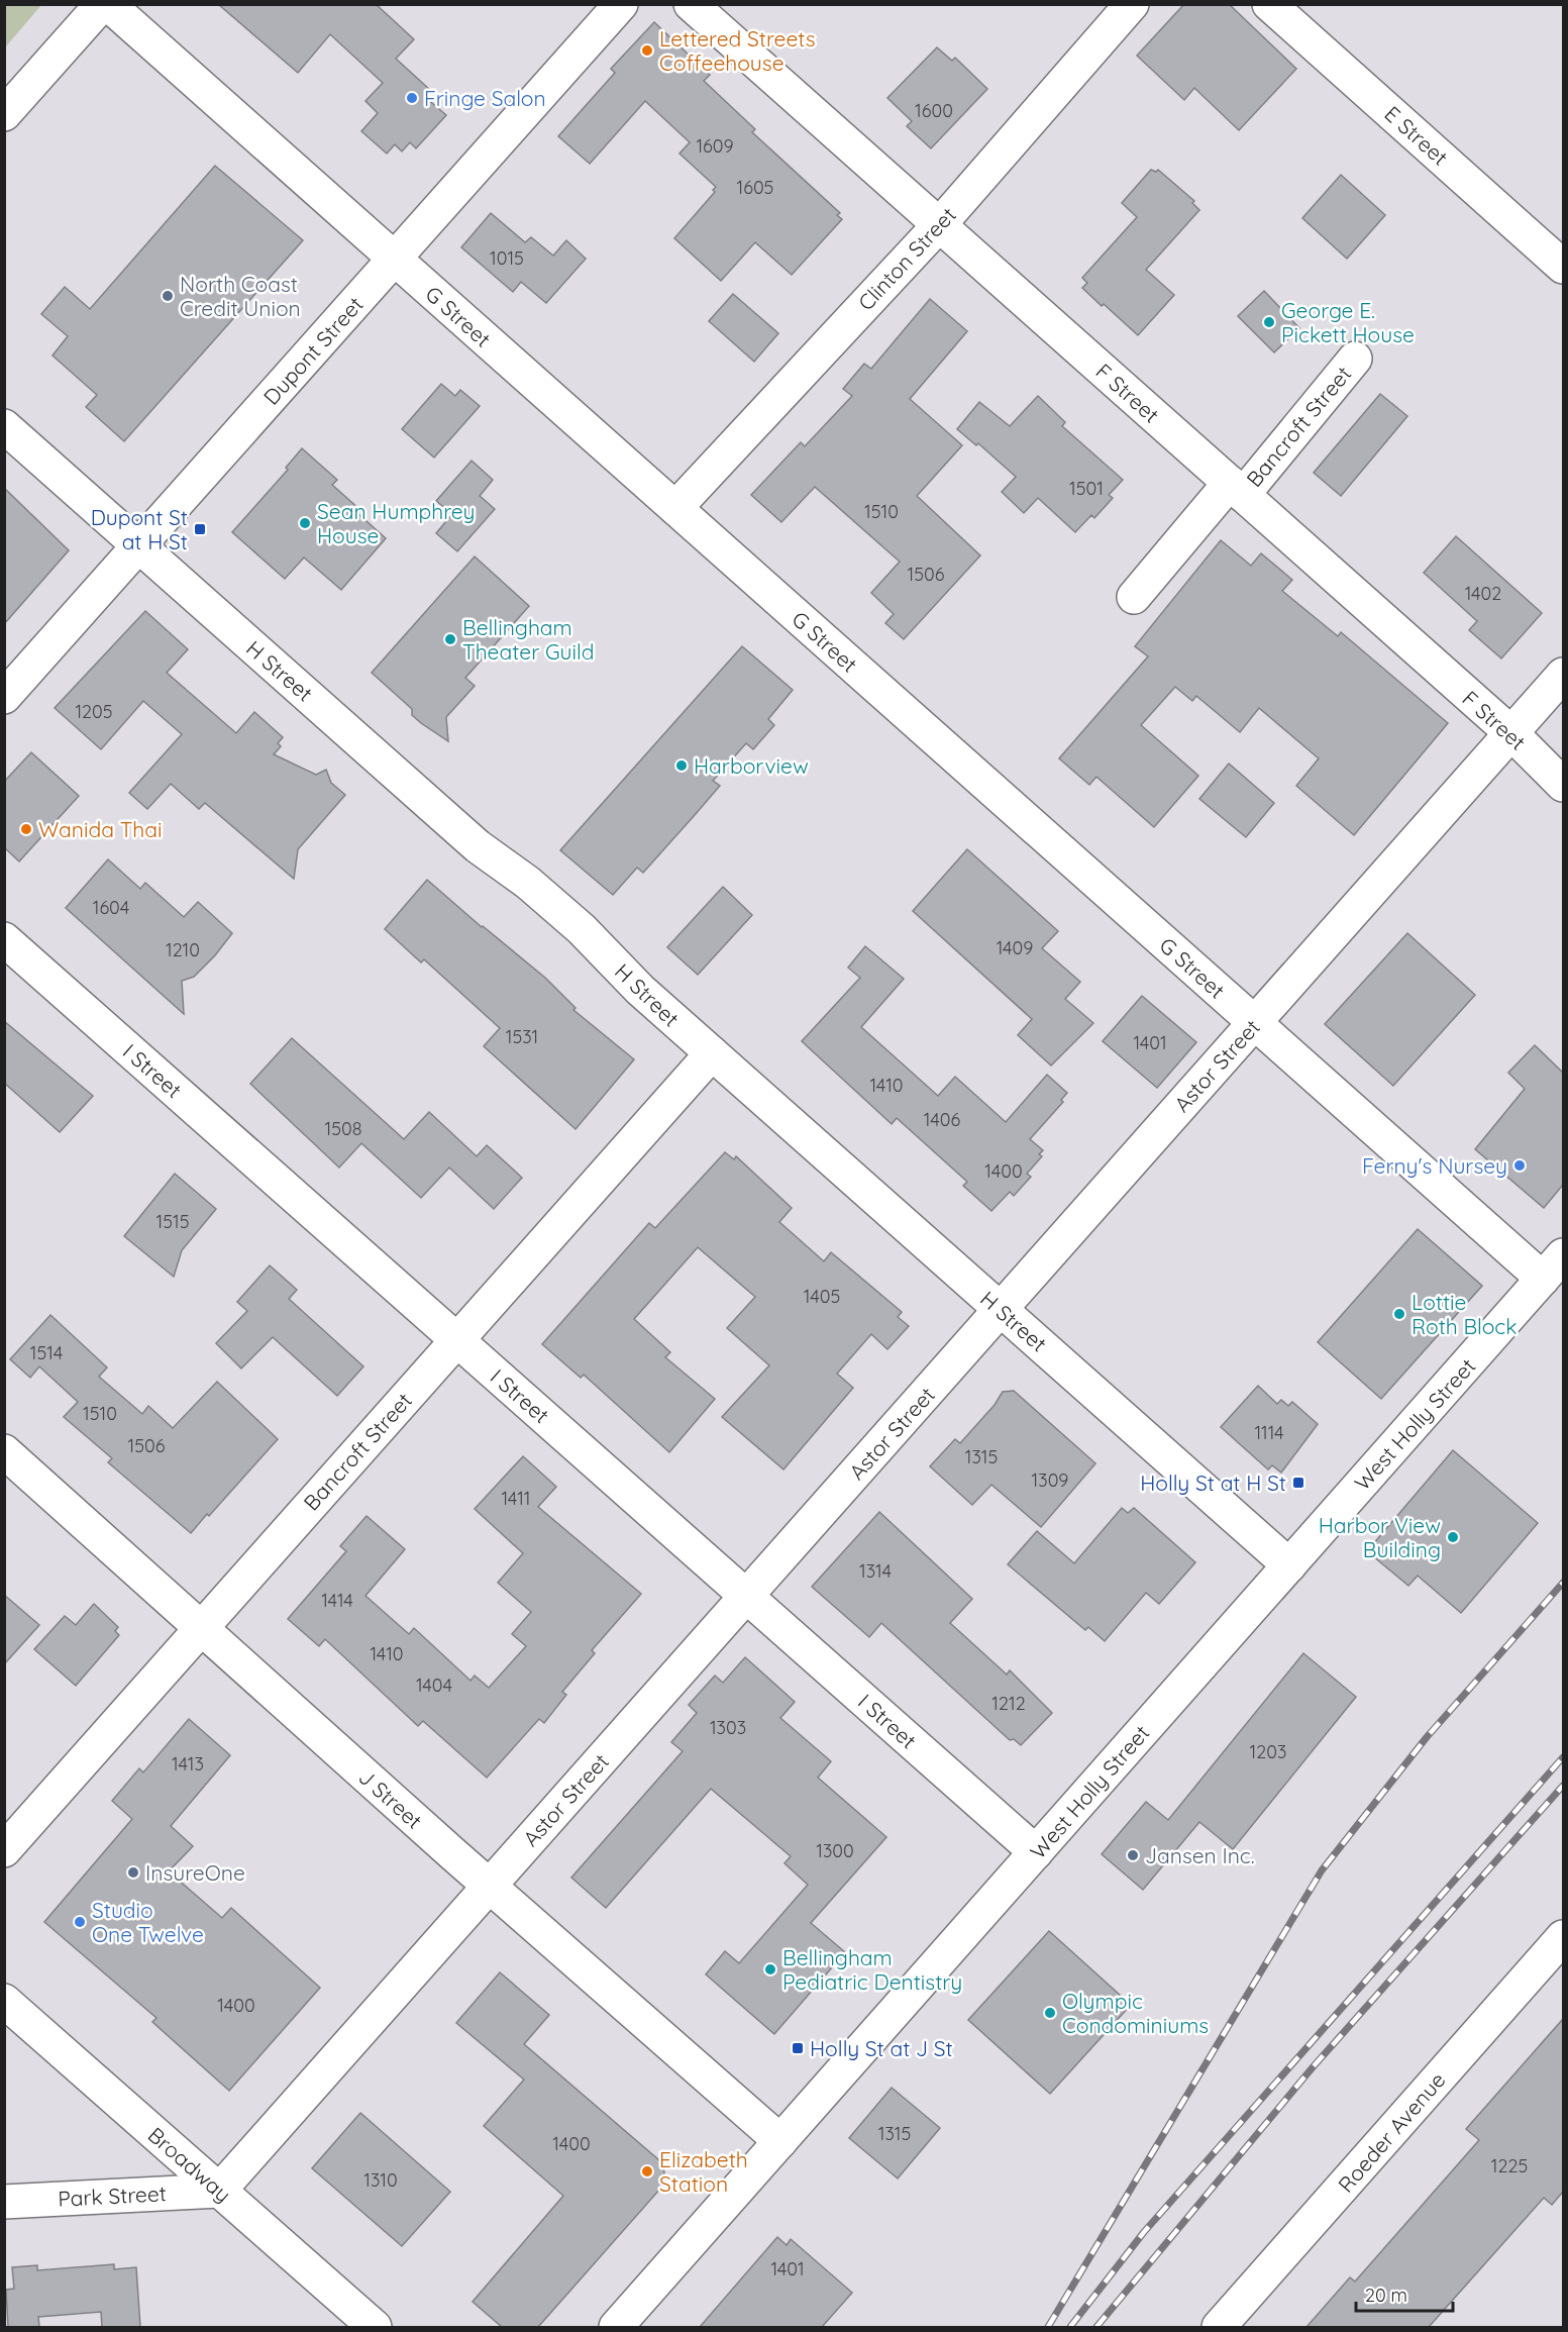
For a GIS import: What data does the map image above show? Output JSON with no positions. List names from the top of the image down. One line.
{"streets":{"street":["E Street","Clinton Street","G Street","Dupont Street","F Street","Bancroft Street","H Street","Astor Street","I Street","West Holly Street","J Street","Roeder Avenue","Broadway","Park Street"]},"crossings":[["Clinton Street","G Street"],["Clinton Street","F Street"],["G Street","Dupont Street"],["G Street","Astor Street"],["G Street","West Holly Street"],["Dupont Street","H Street"],["F Street","Bancroft Street"],["F Street","Astor Street"],["Bancroft Street","H Street"],["Bancroft Street","I Street"],["Bancroft Street","J Street"],["H Street","Astor Street"],["H Street","West Holly Street"],["Astor Street","I Street"],["Astor Street","J Street"],["Astor Street","Broadway"],["Astor Street","Park Street"],["I Street","West Holly Street"],["West Holly Street","J Street"],["Broadway","Park Street"]],"places":{"other":["Lettered Streets Coffeehouse","Fringe Salon","North Coast Credit Union","George E. Pickett House","Sean Humphrey House","Bellingham Theater Guild","Harborview","Wanida Thai","Ferny's Nursey","Lottie Roth Block","Harbor View Building","Jansen Inc.","InsureOne","Studio One Twelve","Bellingham Pediatric Dentistry","Olympic Condominiums","Elizabeth Station"],"transit":["Dupont St at H St","Holly St at H St","Holly St at J St"]},"house_numbers":["1600","1609","1605","1015","1501","1510","1506","1402","1205","1604","1409","1210","1531","1401","1410","1406","1508","1400","1515","1405","1514","1510","1114","1506","1315","1309","1411","1314","1414","1410","1404","1212","1303","1203","1413","1300","1400","1315","1400","1225","1310","1401"],"scale_bar":"20 m"}
